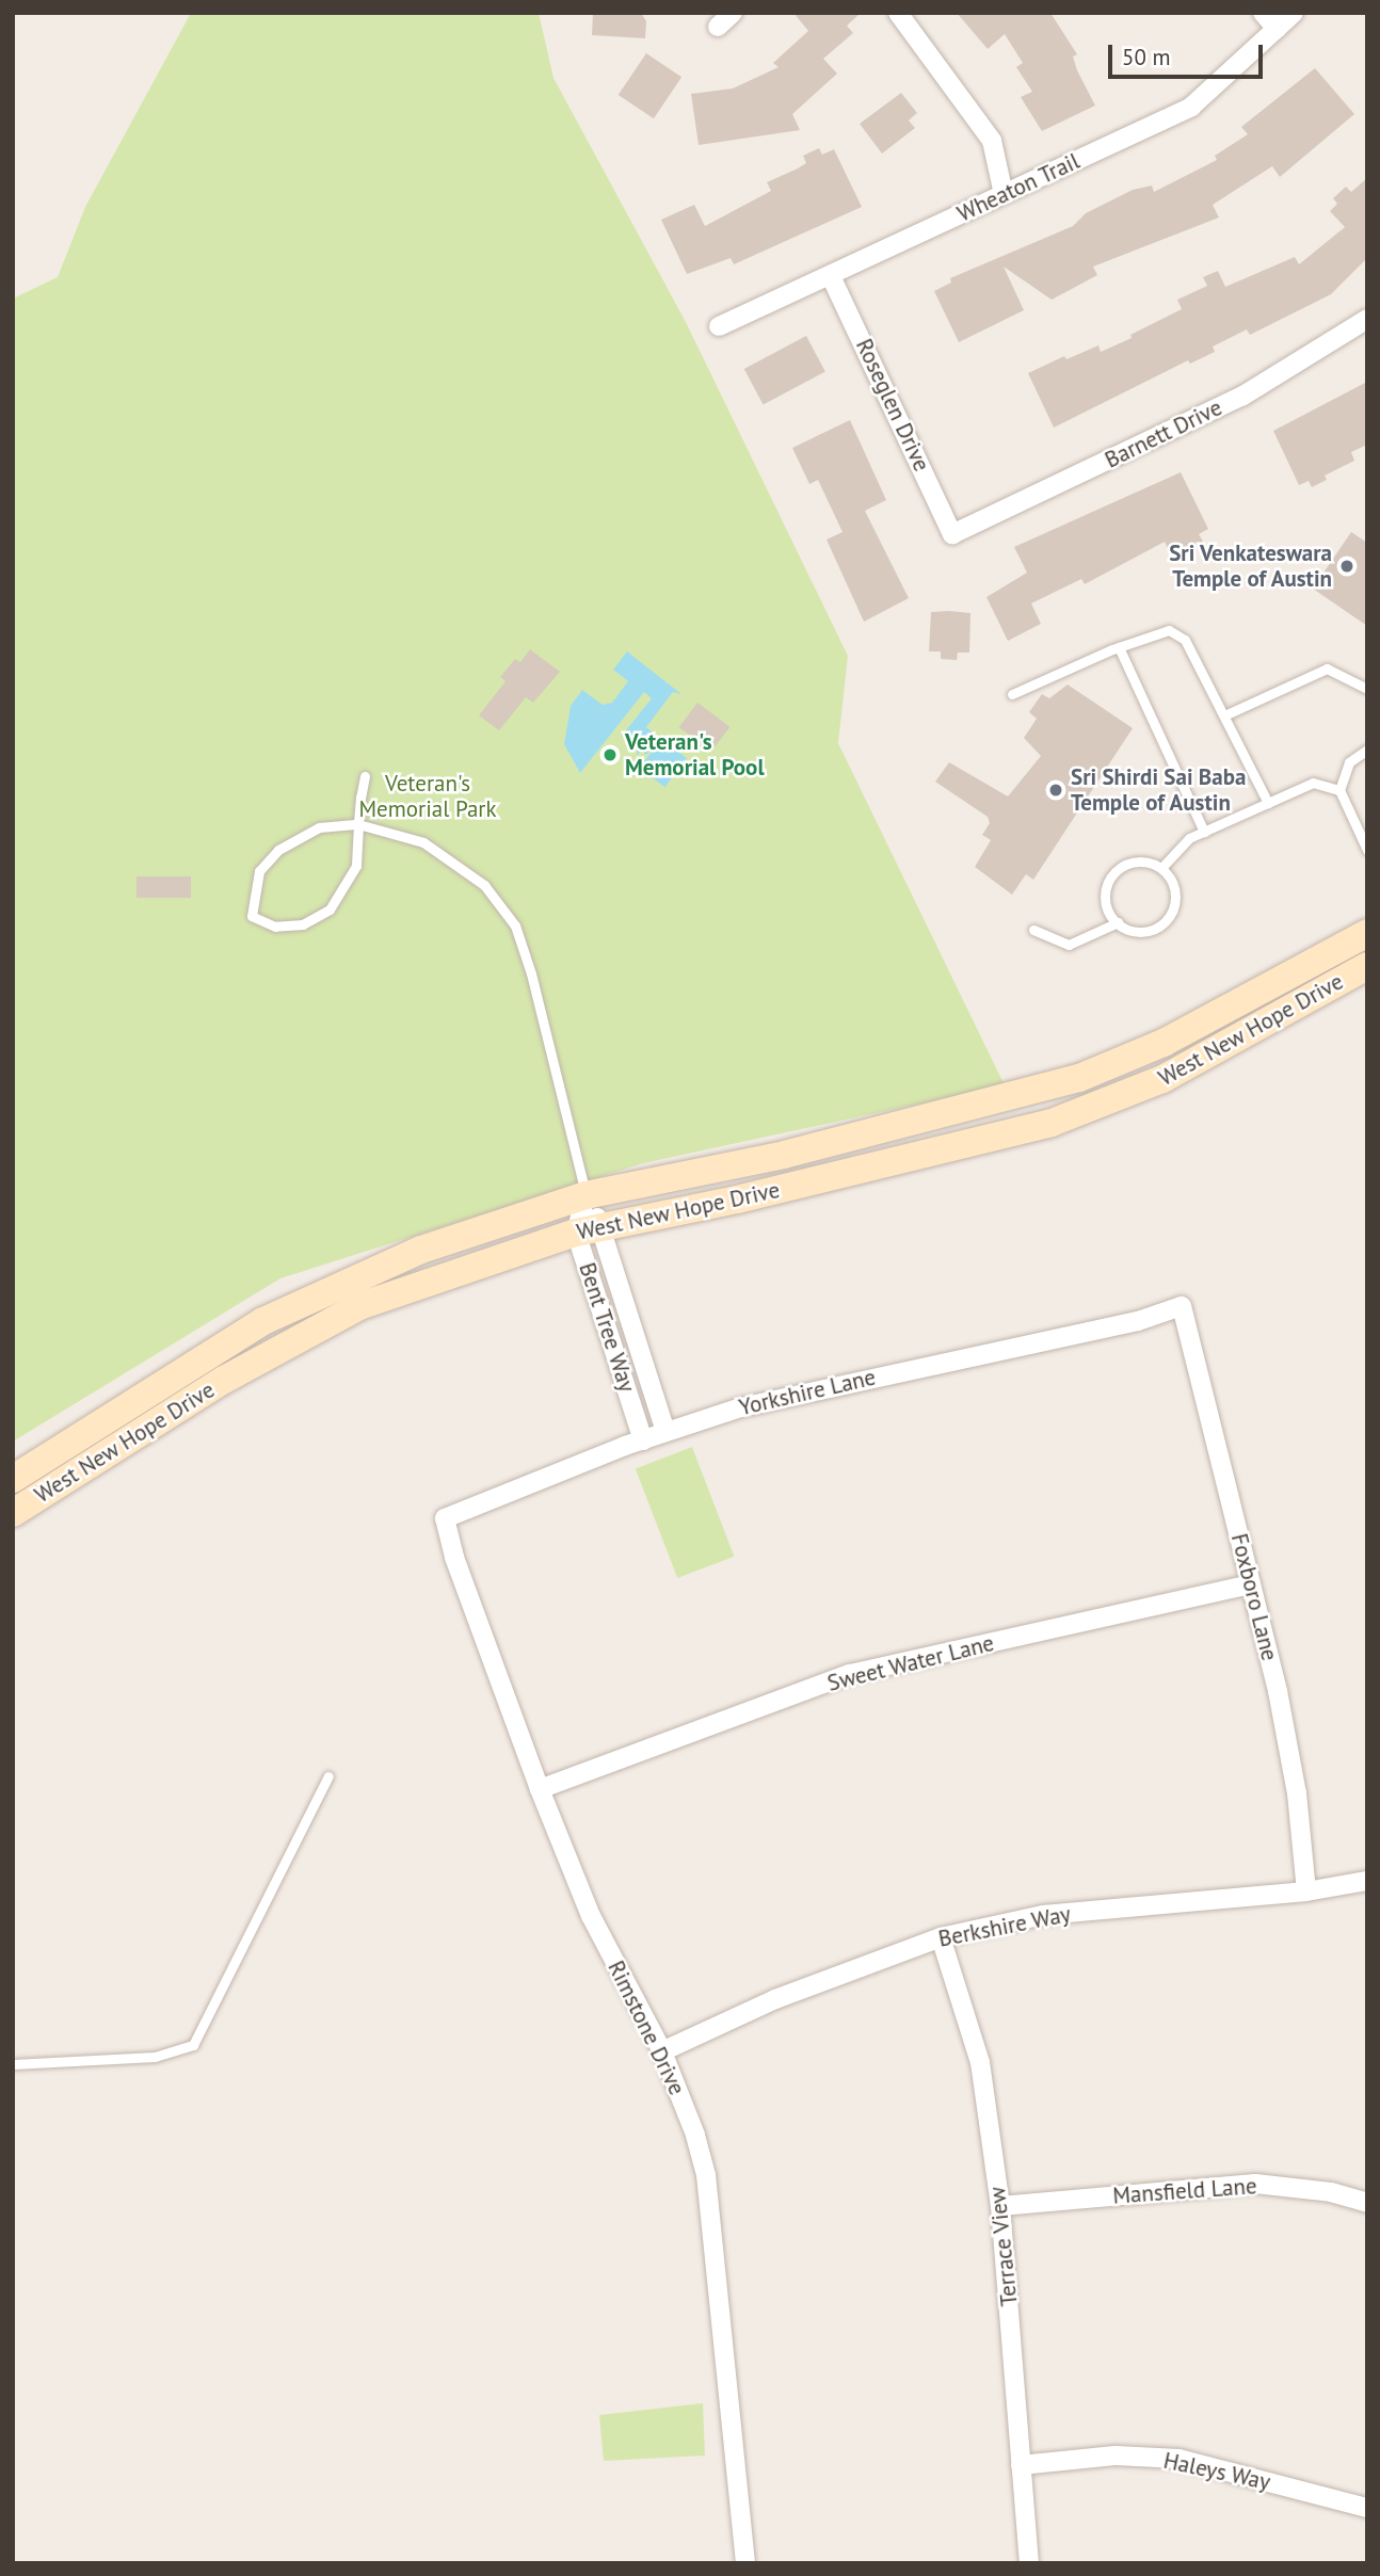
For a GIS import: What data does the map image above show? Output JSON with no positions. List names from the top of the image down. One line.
{"streets":{"main road":["West New Hope Drive"],"street":["Wheaton Trail","Roseglen Drive","Barnett Drive","Bent Tree Way","Yorkshire Lane","Foxboro Lane","Sweet Water Lane","Berkshire Way","Rimstone Drive","Mansfield Lane","Terrace View","Haleys Way"]},"crossings":[["Wheaton Trail","Roseglen Drive"],["Roseglen Drive","Barnett Drive"],["West New Hope Drive","Bent Tree Way"],["Bent Tree Way","Yorkshire Lane"],["Yorkshire Lane","Foxboro Lane"],["Yorkshire Lane","Rimstone Drive"],["Foxboro Lane","Sweet Water Lane"],["Foxboro Lane","Berkshire Way"],["Sweet Water Lane","Rimstone Drive"],["Berkshire Way","Rimstone Drive"],["Berkshire Way","Terrace View"],["Mansfield Lane","Terrace View"],["Terrace View","Haleys Way"]],"parks":["Veteran's Memorial Park"],"places":["Sri Venkateswara Temple of Austin","Veteran's Memorial Pool","Sri Shirdi Sai Baba Temple of Austin"],"scale_bar":"50 m"}
